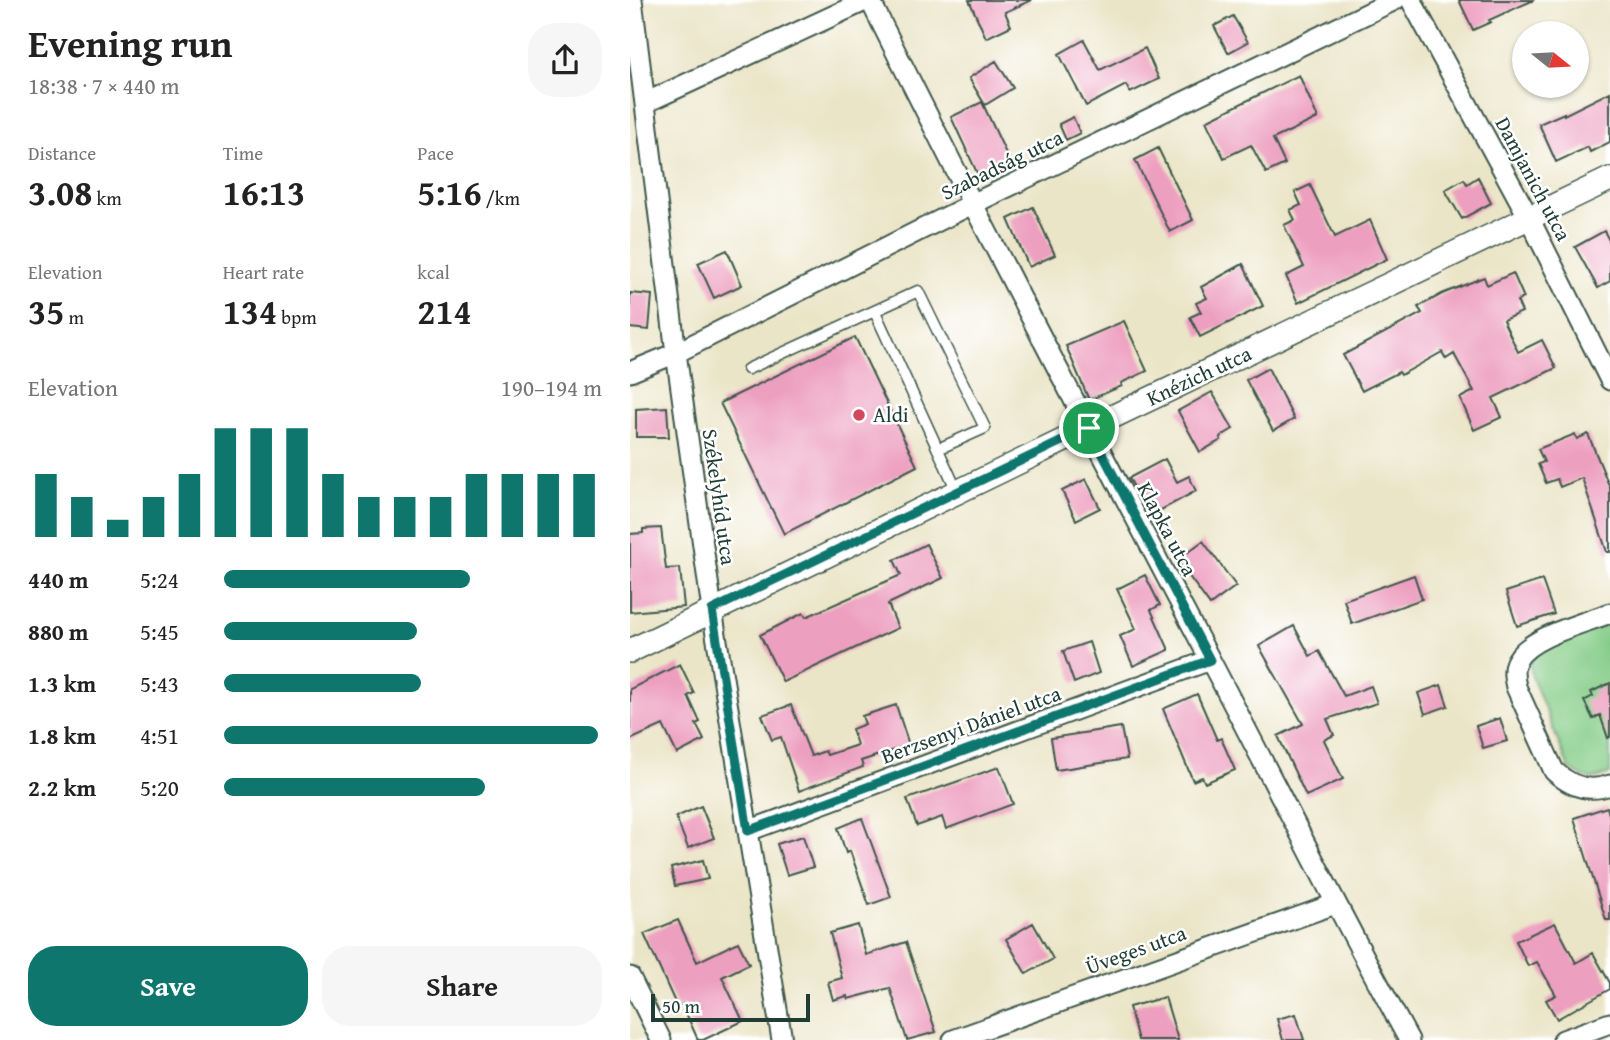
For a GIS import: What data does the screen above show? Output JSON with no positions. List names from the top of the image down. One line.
{"streets":{"street":["Szabadság utca","Damjanich utca","Knézich utca","Székelyhíd utca","Klapka utca","Berzsenyi Dániel utca","Üveges utca"]},"crossings":[["Szabadság utca","Székelyhíd utca"],["Szabadság utca","Klapka utca"],["Damjanich utca","Knézich utca"],["Knézich utca","Székelyhíd utca"],["Knézich utca","Klapka utca"],["Székelyhíd utca","Berzsenyi Dániel utca"],["Klapka utca","Berzsenyi Dániel utca"],["Klapka utca","Üveges utca"]],"places":["Aldi"],"scale_bar":"50 m","north":"right","page":{"heading":["Evening run","18:38 · 7 × 440 m"],"stats":[["Distance","3.08 km"],["Time","16:13"],["Pace","5:16 /km"],["Elevation","35 m"],["Heart rate","134 bpm"],["kcal","214"]],"chart":["Elevation","190–194 m"],"list":[{"name":"440 m","note":"5:24"},{"name":"880 m","note":"5:45"},{"name":"1.3 km","note":"5:43"},{"name":"1.8 km","note":"4:51"},{"name":"2.2 km","note":"5:20"}],"buttons":["Save","Share"],"scale":"50 m"}}
